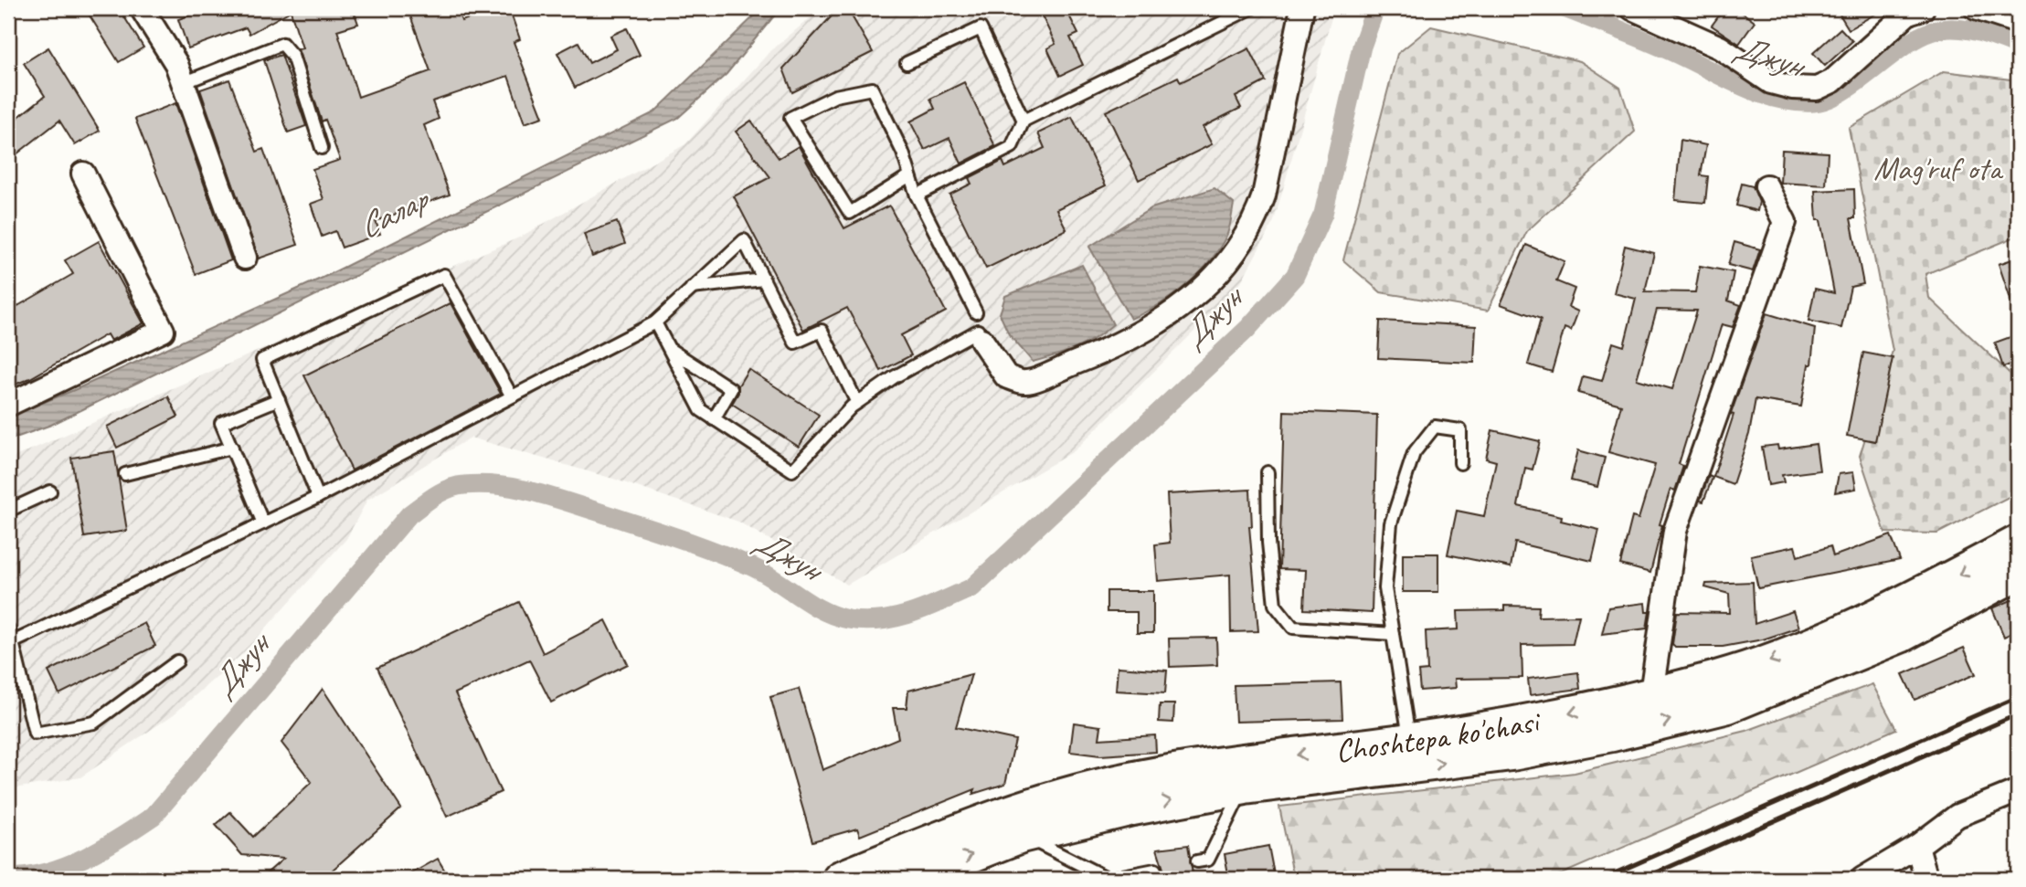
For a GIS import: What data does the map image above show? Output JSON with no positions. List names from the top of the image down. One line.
{"streets":{"main road":["Choshtepa ko'chasi"]},"water":["Джун","Салар"],"parks":["Mag'ruf ota"]}
